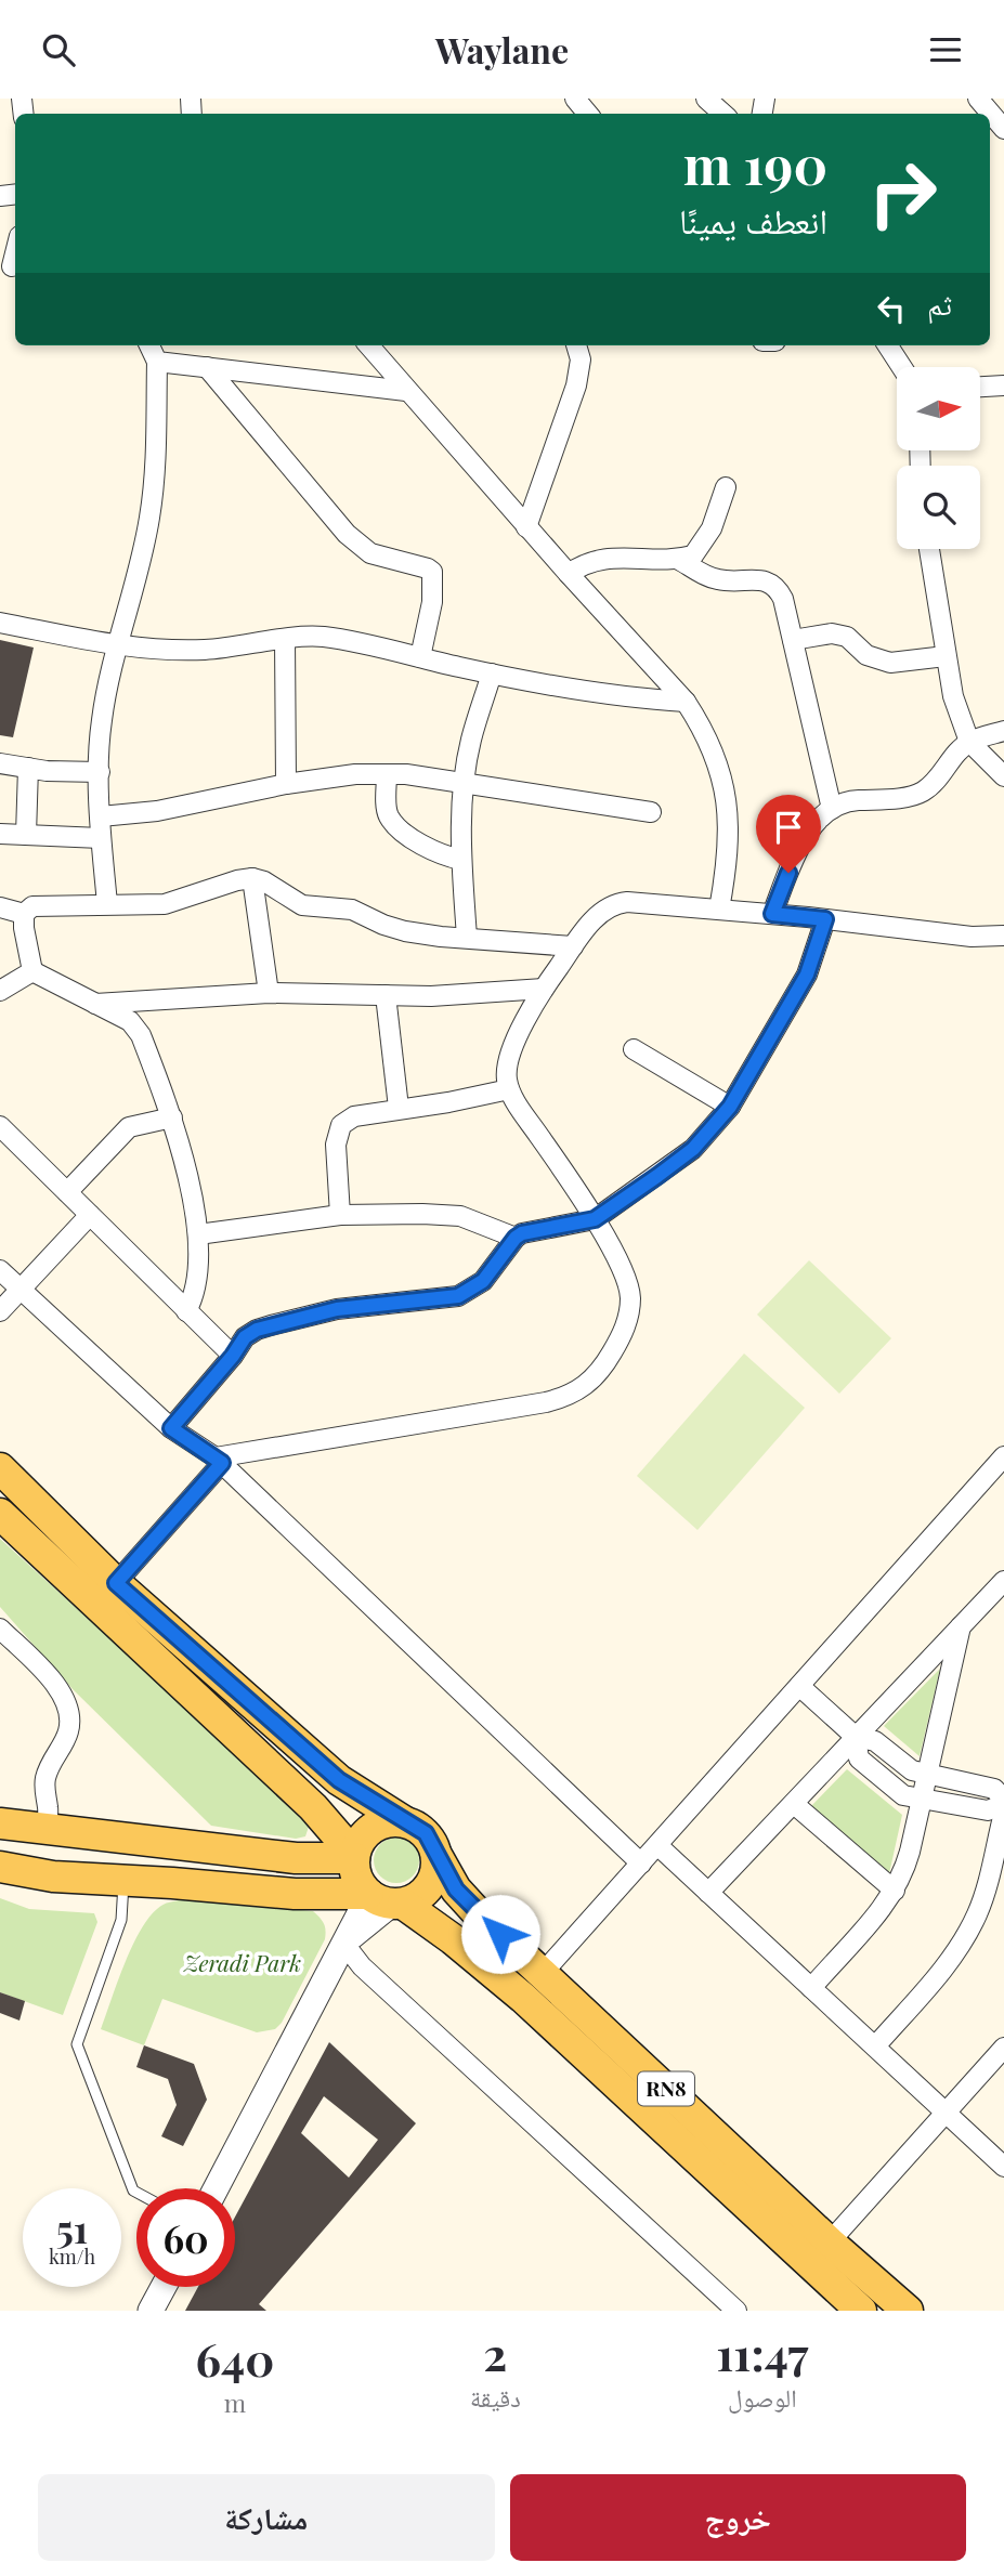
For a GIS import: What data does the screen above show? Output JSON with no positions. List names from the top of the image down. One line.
{"streets":{"main road":["RN8"]},"parks":["Zeradi Park"],"north":"right","page":{"header":"Waylane","turn":["190 m","انعطف يمينًا"],"then":"ثم","speed":"51 km/h","limit":"60","eta":["11:47","الوصول","2","دقيقة","640","m"],"buttons":["خروج","مشاركة"]}}
